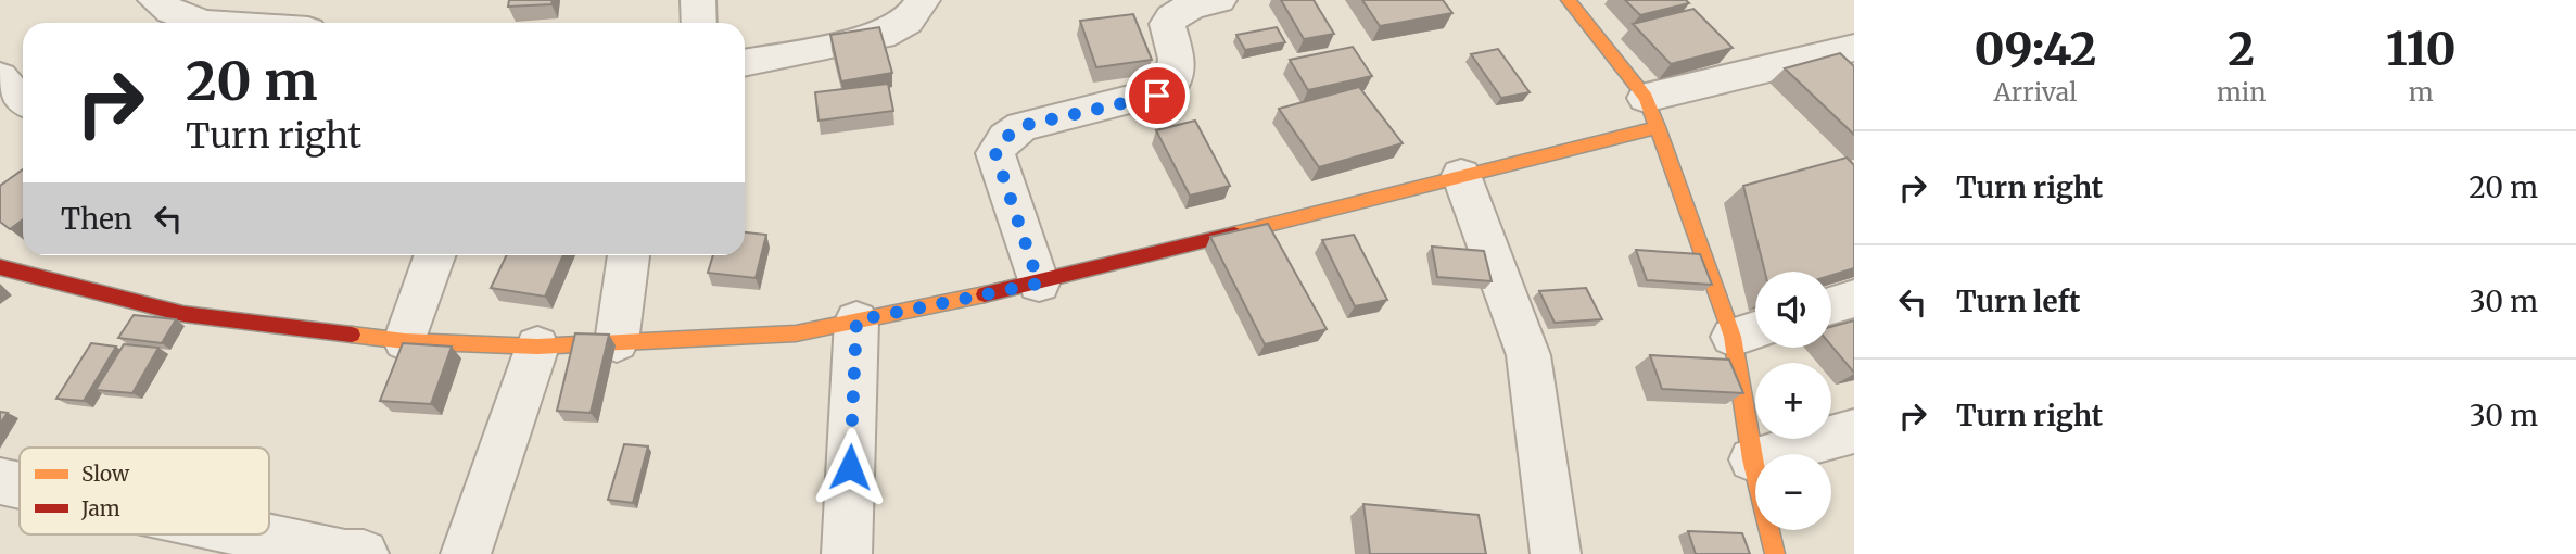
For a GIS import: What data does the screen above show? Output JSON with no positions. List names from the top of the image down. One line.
{"legend":["Slow","Jam"],"page":{"eta":["09:42","Arrival","2","min","110","m"],"turn":["20 m","Turn right"],"list":[{"name":"Turn right","value":"20 m"},{"name":"Turn left","value":"30 m"},{"name":"Turn right","value":"30 m"}],"then":"Then","map_buttons":["+","−"]}}
